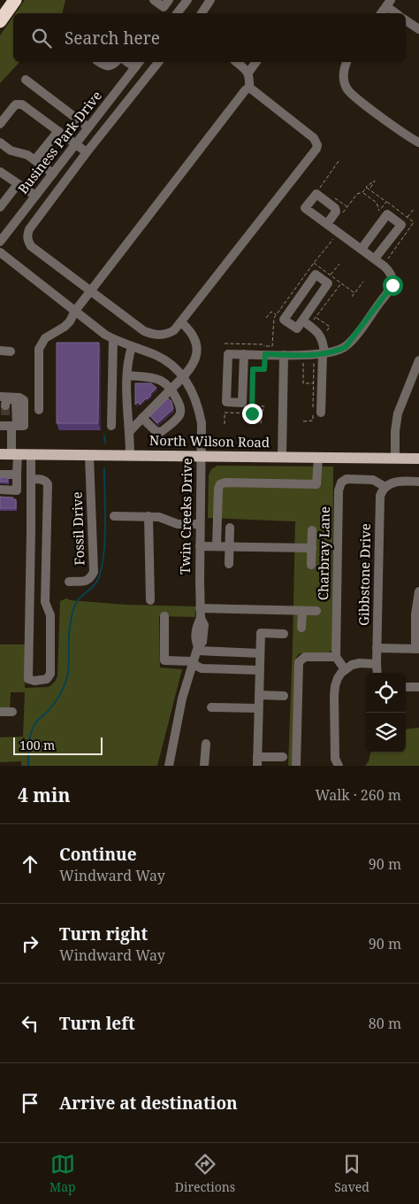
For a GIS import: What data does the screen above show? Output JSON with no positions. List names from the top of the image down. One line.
{"streets":{"main road":["North Wilson Road"],"street":["Business Park Drive","Twin Creeks Drive","Fossil Drive","Charbray Lane","Gibbstone Drive"]},"crossings":[["North Wilson Road","Twin Creeks Drive"],["North Wilson Road","Fossil Drive"],["Charbray Lane","Gibbstone Drive"]],"scale_bar":"100 m","page":{"search":"Search here","scale":"100 m","heading":["4 min","Walk · 260 m"],"list":[["Continue","Windward Way","90 m"],["Turn right","Windward Way","90 m"],["Turn left","80 m"],"Arrive at destination"],"nav":["Map","Directions","Saved"]}}
